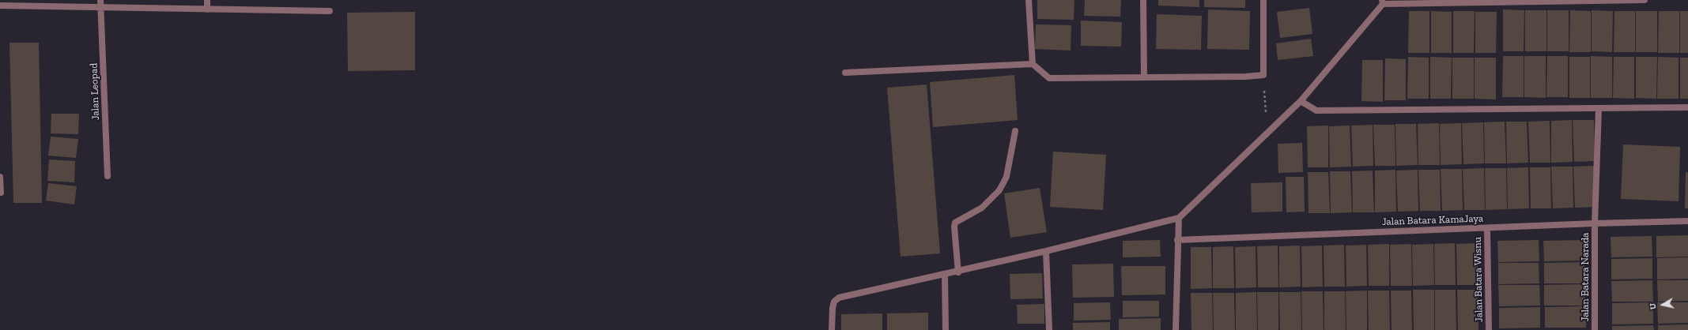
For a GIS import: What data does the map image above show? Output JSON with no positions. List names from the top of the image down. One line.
{"streets":{"street":["Jalan Leopad","Jalan Batara KamaJaya","Jalan Batara Narada","Jalan Batara Wisnu"]},"crossings":[["Jalan Batara KamaJaya","Jalan Batara Narada"],["Jalan Batara KamaJaya","Jalan Batara Wisnu"]],"north":"left"}
